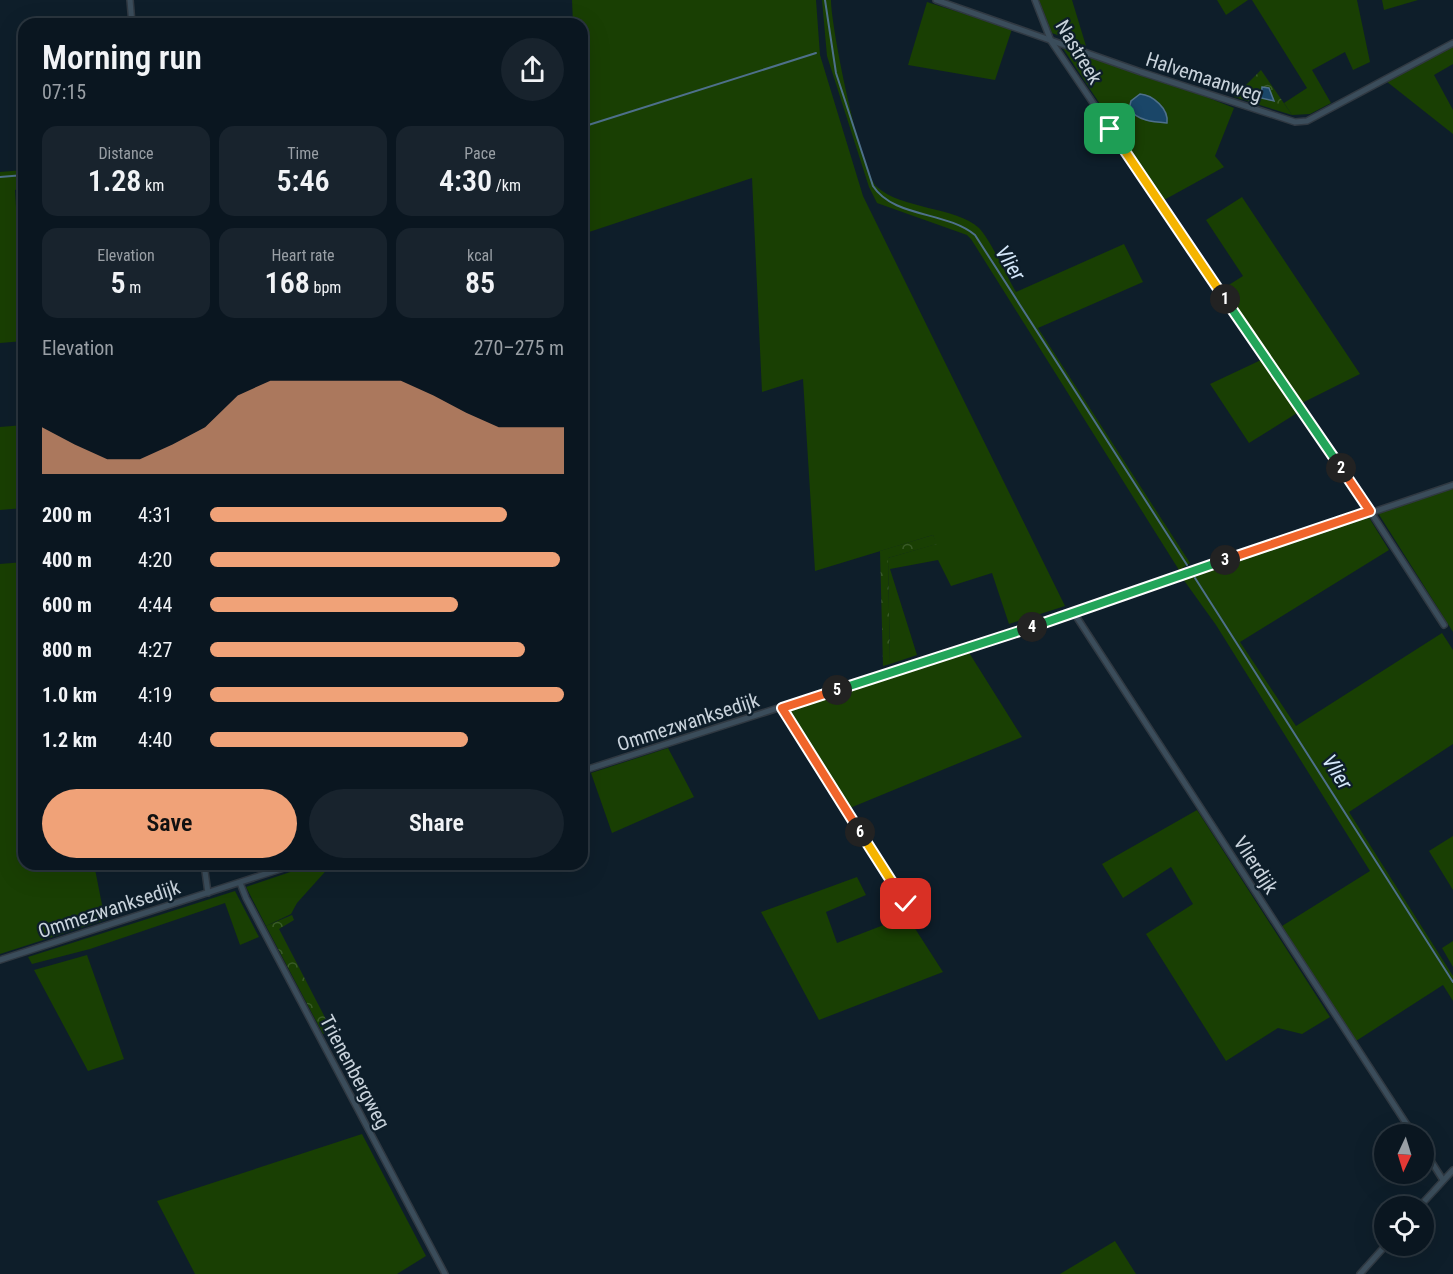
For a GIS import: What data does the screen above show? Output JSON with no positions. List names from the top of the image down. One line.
{"streets":{"street":["Nastreek","Halvemaanweg","Ommezwanksedijk","Vlierdijk","Trienenbergweg"]},"crossings":[["Nastreek","Halvemaanweg"],["Nastreek","Ommezwanksedijk"],["Ommezwanksedijk","Vlierdijk"],["Ommezwanksedijk","Trienenbergweg"]],"water":["Vlier"],"north":"bottom","page":{"heading":["Morning run","07:15"],"stats":[["Distance","1.28 km"],["Time","5:46"],["Pace","4:30 /km"],["Elevation","5 m"],["Heart rate","168 bpm"],["kcal","85"]],"pins":["1","2","3","4","5","6"],"chart":["Elevation","270–275 m"],"list":[{"name":"200 m","note":"4:31"},{"name":"400 m","note":"4:20"},{"name":"600 m","note":"4:44"},{"name":"800 m","note":"4:27"},{"name":"1.0 km","note":"4:19"},{"name":"1.2 km","note":"4:40"}],"buttons":["Save","Share"]}}
